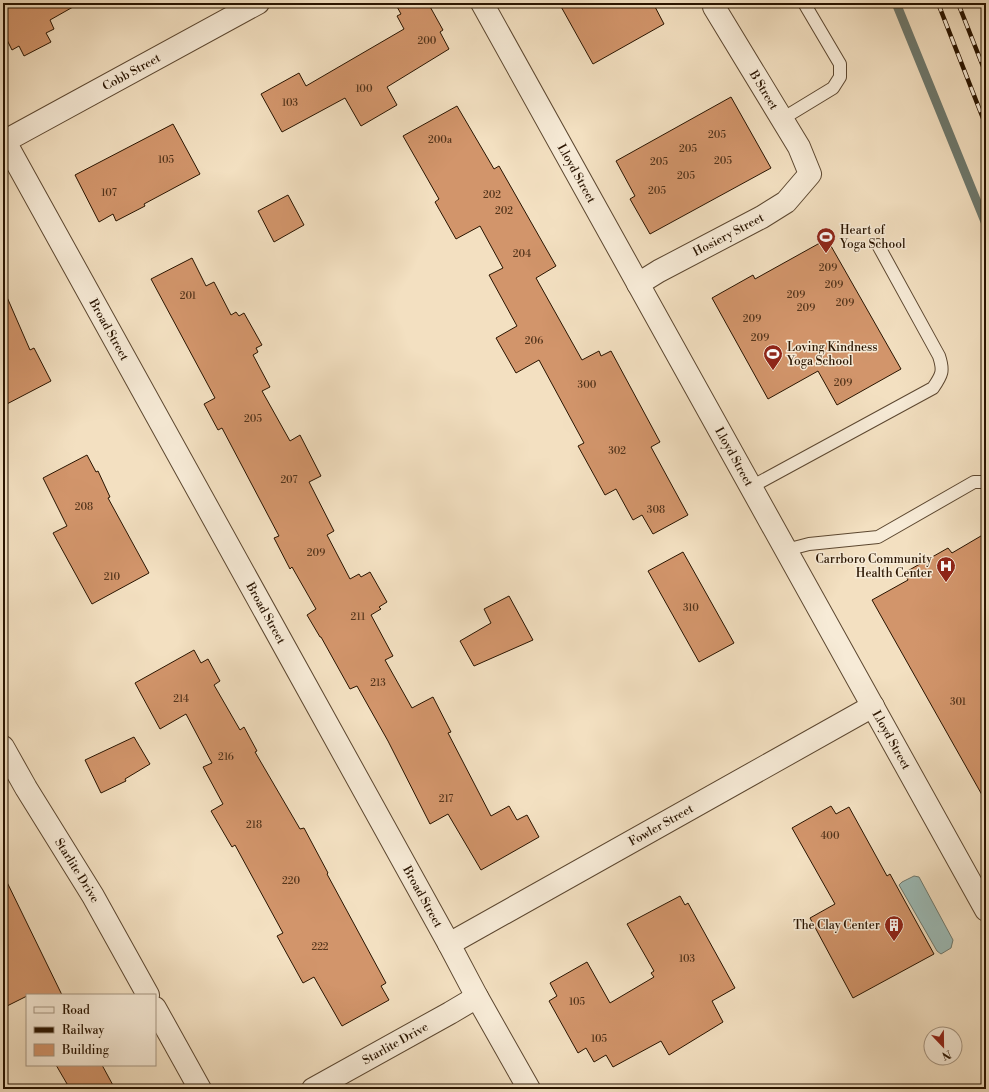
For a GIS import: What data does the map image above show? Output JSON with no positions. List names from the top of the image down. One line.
{"streets":{"street":["Cobb Street","B Street","Lloyd Street","Hosiery Street","Broad Street","Fowler Street","Starlite Drive"]},"crossings":[["Cobb Street","Broad Street"],["B Street","Hosiery Street"],["Lloyd Street","Hosiery Street"],["Lloyd Street","Fowler Street"],["Broad Street","Fowler Street"],["Broad Street","Starlite Drive"]],"places":{"sports":["Heart of Yoga School","Loving Kindness Yoga School"],"hospital":["Carrboro Community Health Center"],"building":["The Clay Center"]},"house_numbers":["200","100","103","205","200a","205","105","205","205","205","205","107","202","202","204","209","209","209","201","209","209","209","209","206","209","300","205","302","207","208","308","209","210","310","211","213","214","301","216","217","218","400","220","222","103","105","105"],"legend":["Road","Railway","Building"],"north":"bottom"}
